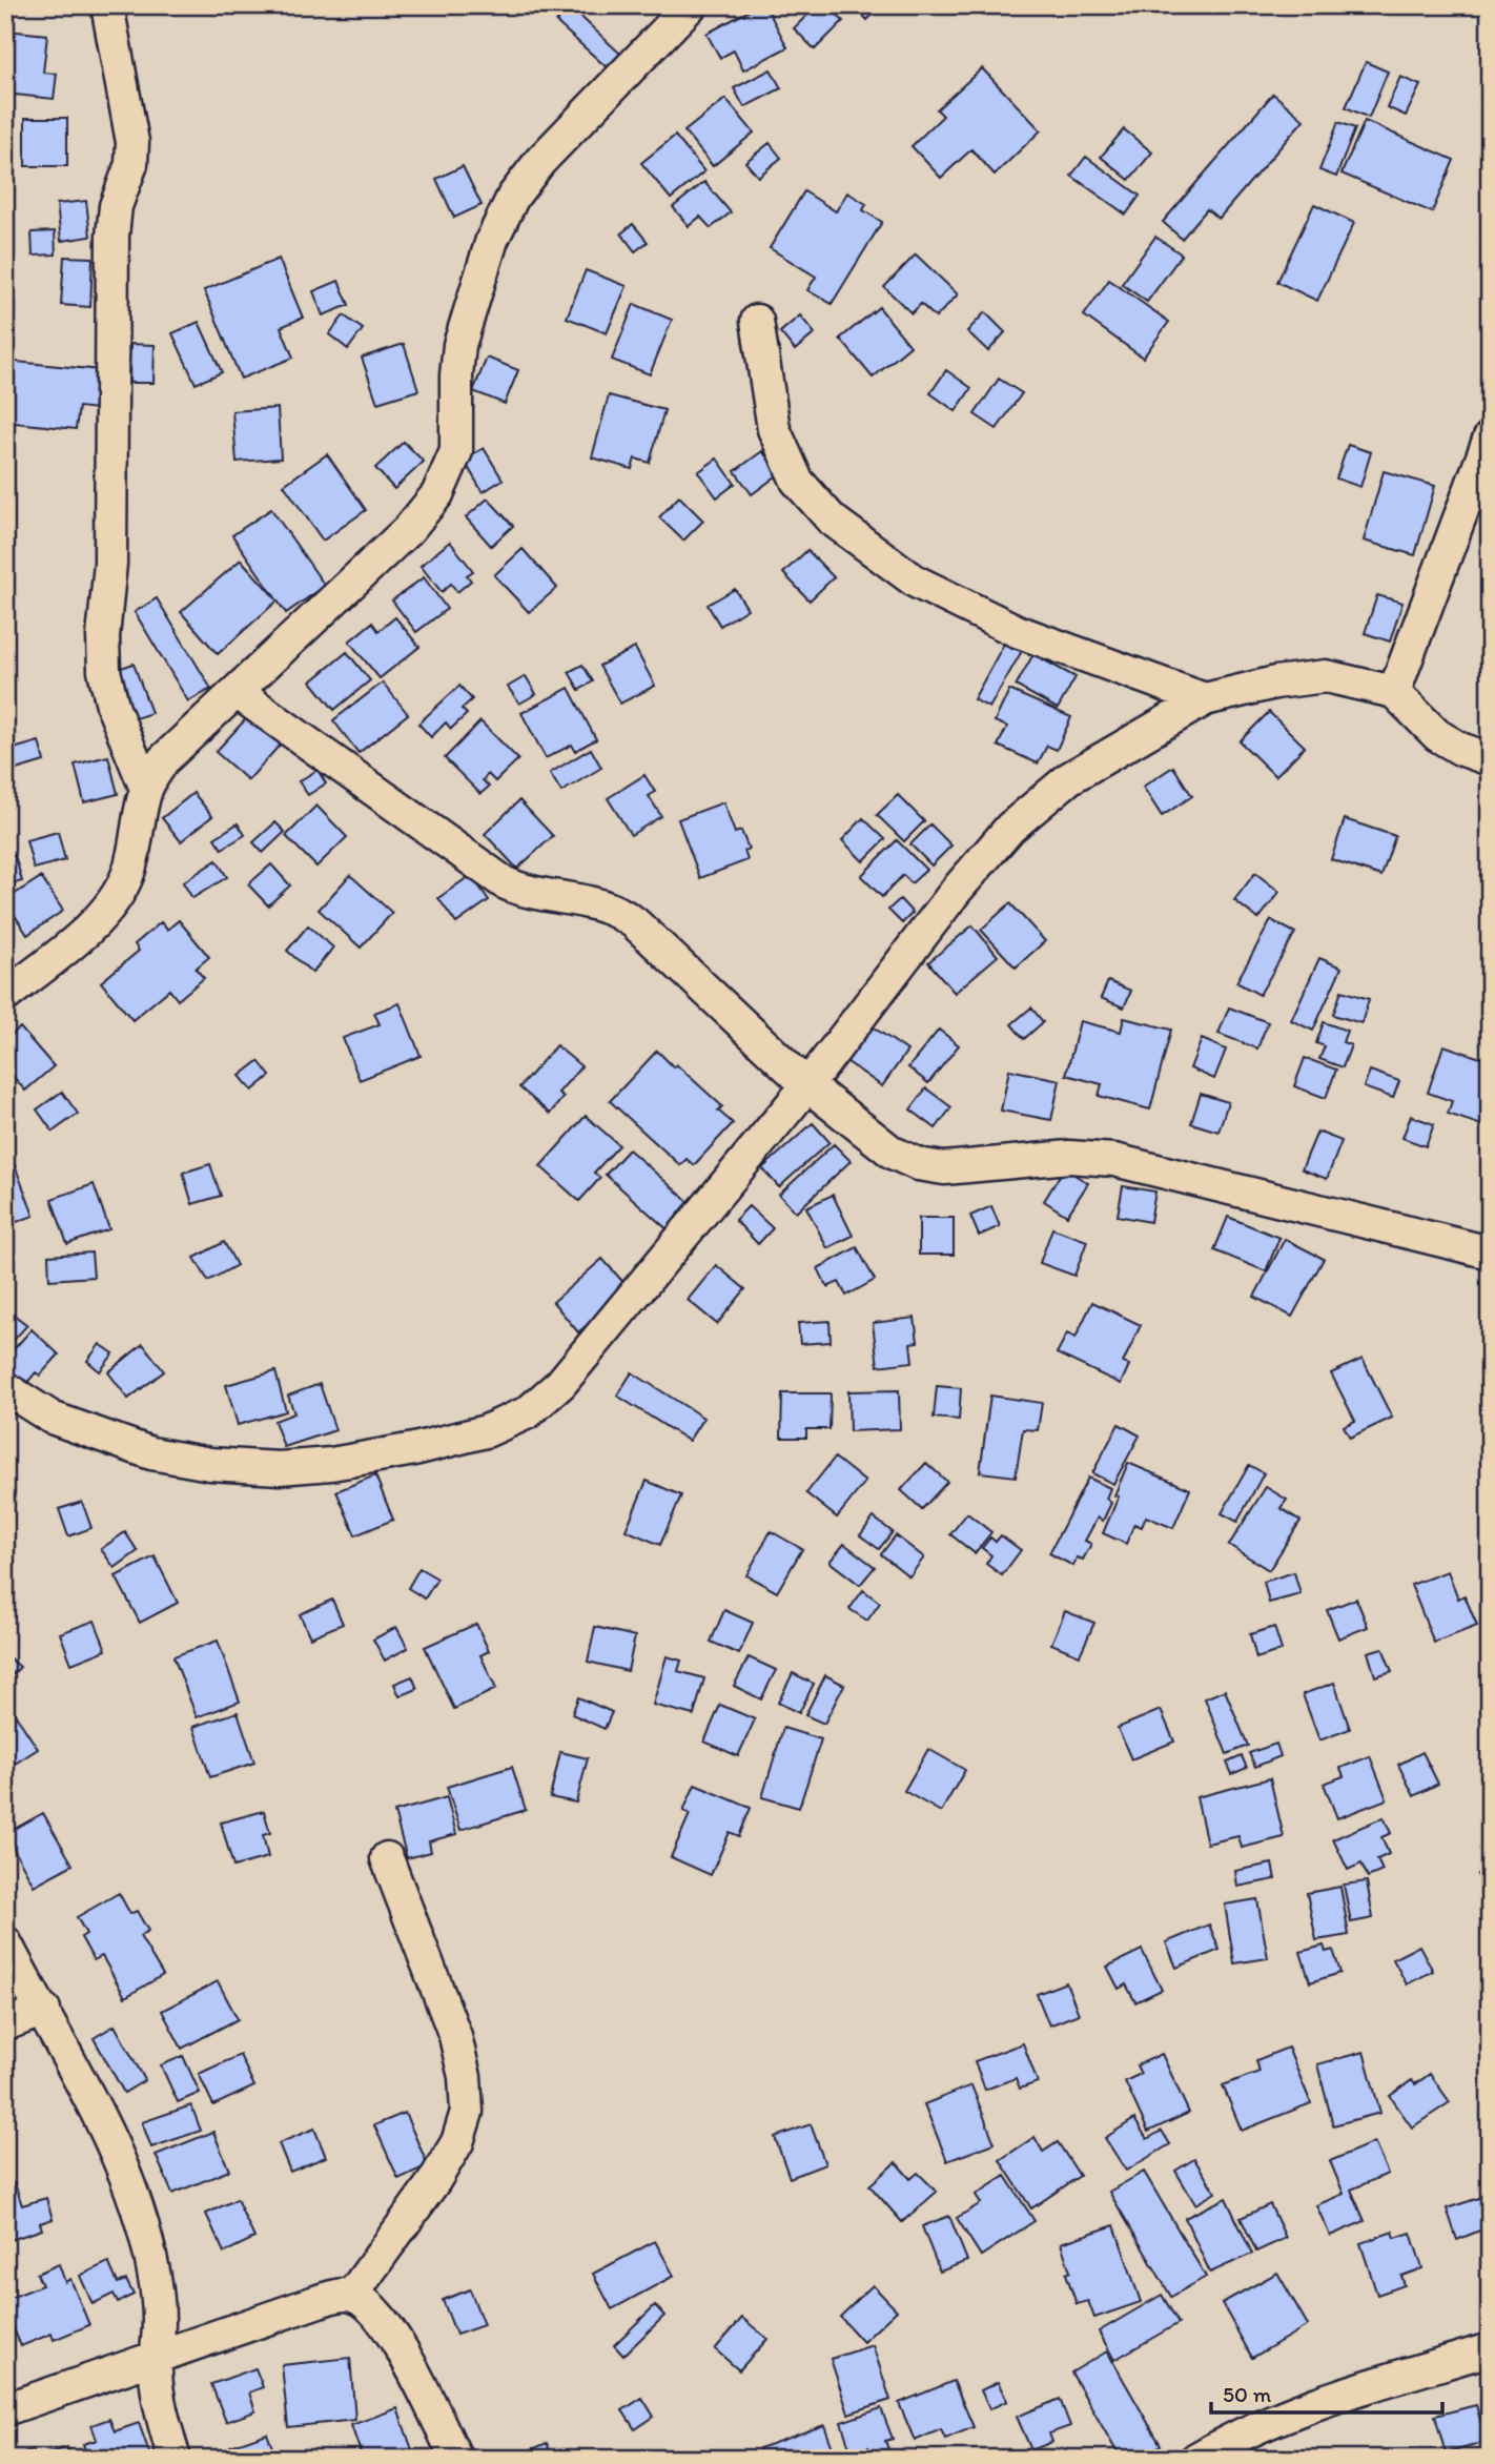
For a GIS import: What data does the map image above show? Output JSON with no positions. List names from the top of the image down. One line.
{"scale_bar":"50 m"}
